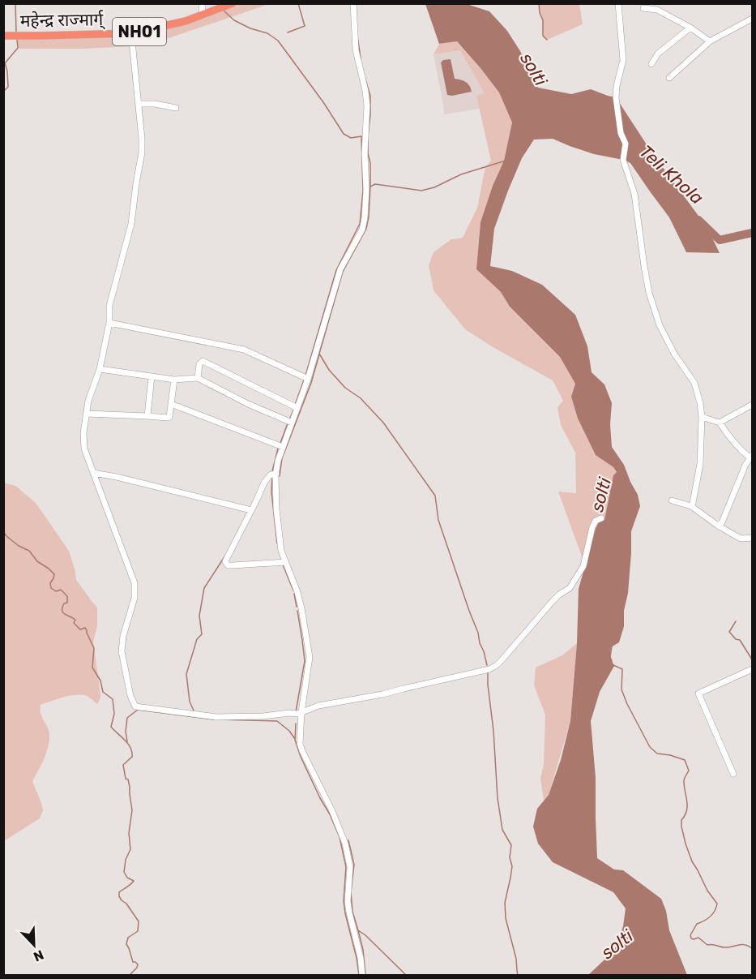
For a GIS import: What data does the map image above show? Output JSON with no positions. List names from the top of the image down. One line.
{"streets":{"highway":["महेन्द्र राज्मार्ग्","NH01"]},"water":["solti","Teli Khola"],"north":"bottom right"}
